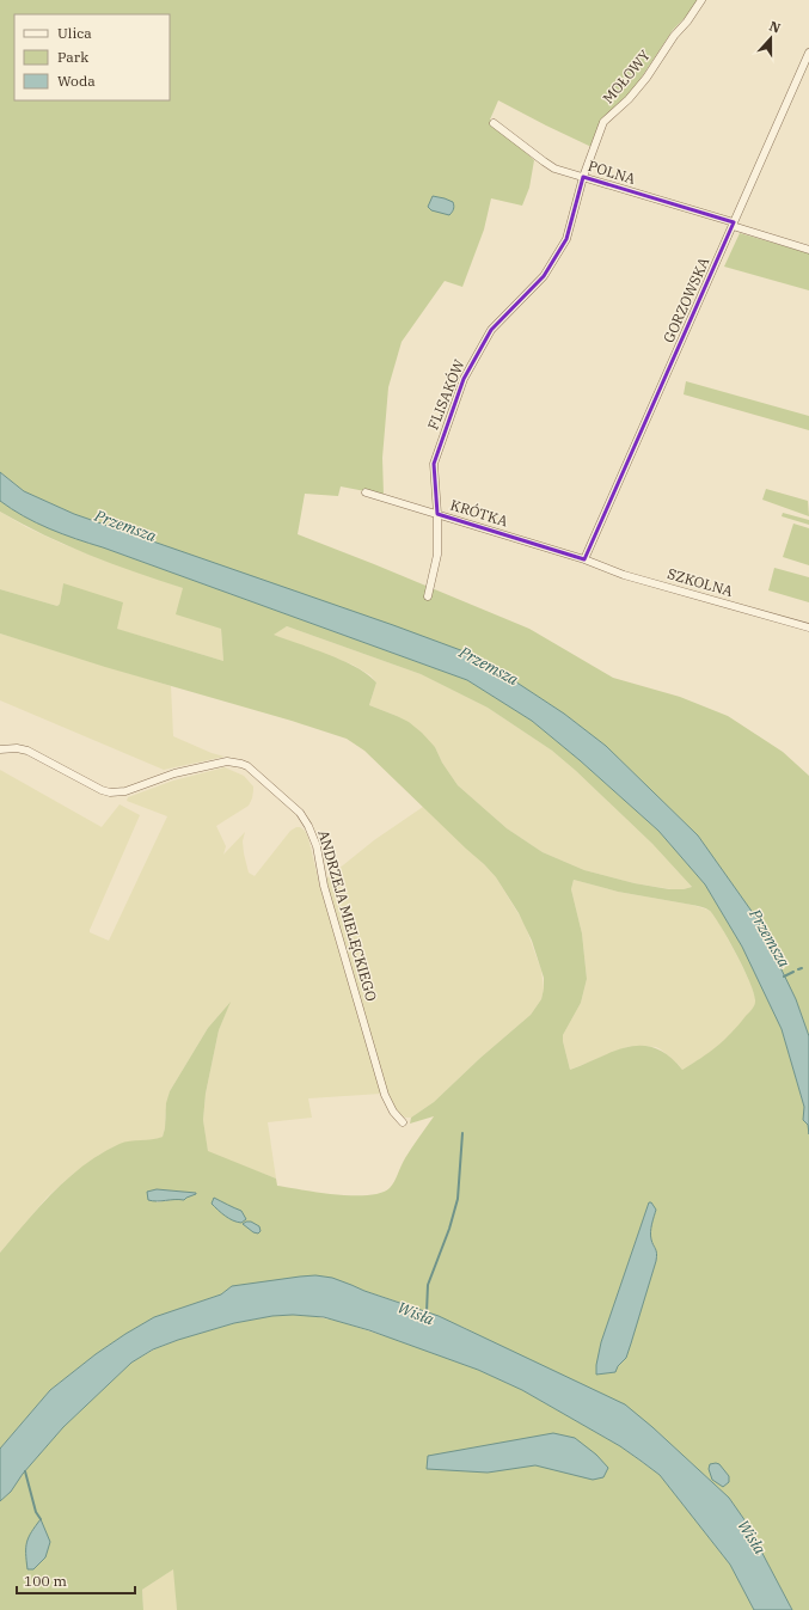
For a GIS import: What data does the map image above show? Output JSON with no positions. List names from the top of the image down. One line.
{"streets":{"street":["MOŁOWY","POLNA","GORZOWSKA","FLISAKÓW","KRÓTKA","SZKOLNA","ANDRZEJA MIELĘCKIEGO"]},"crossings":[["MOŁOWY","POLNA"],["MOŁOWY","FLISAKÓW"],["POLNA","GORZOWSKA"],["POLNA","FLISAKÓW"],["GORZOWSKA","KRÓTKA"],["GORZOWSKA","SZKOLNA"],["FLISAKÓW","KRÓTKA"],["KRÓTKA","SZKOLNA"]],"water":["Przemsza","Wisła"],"legend":["Ulica","Park","Woda"],"scale_bar":"100 m","north":"top"}
